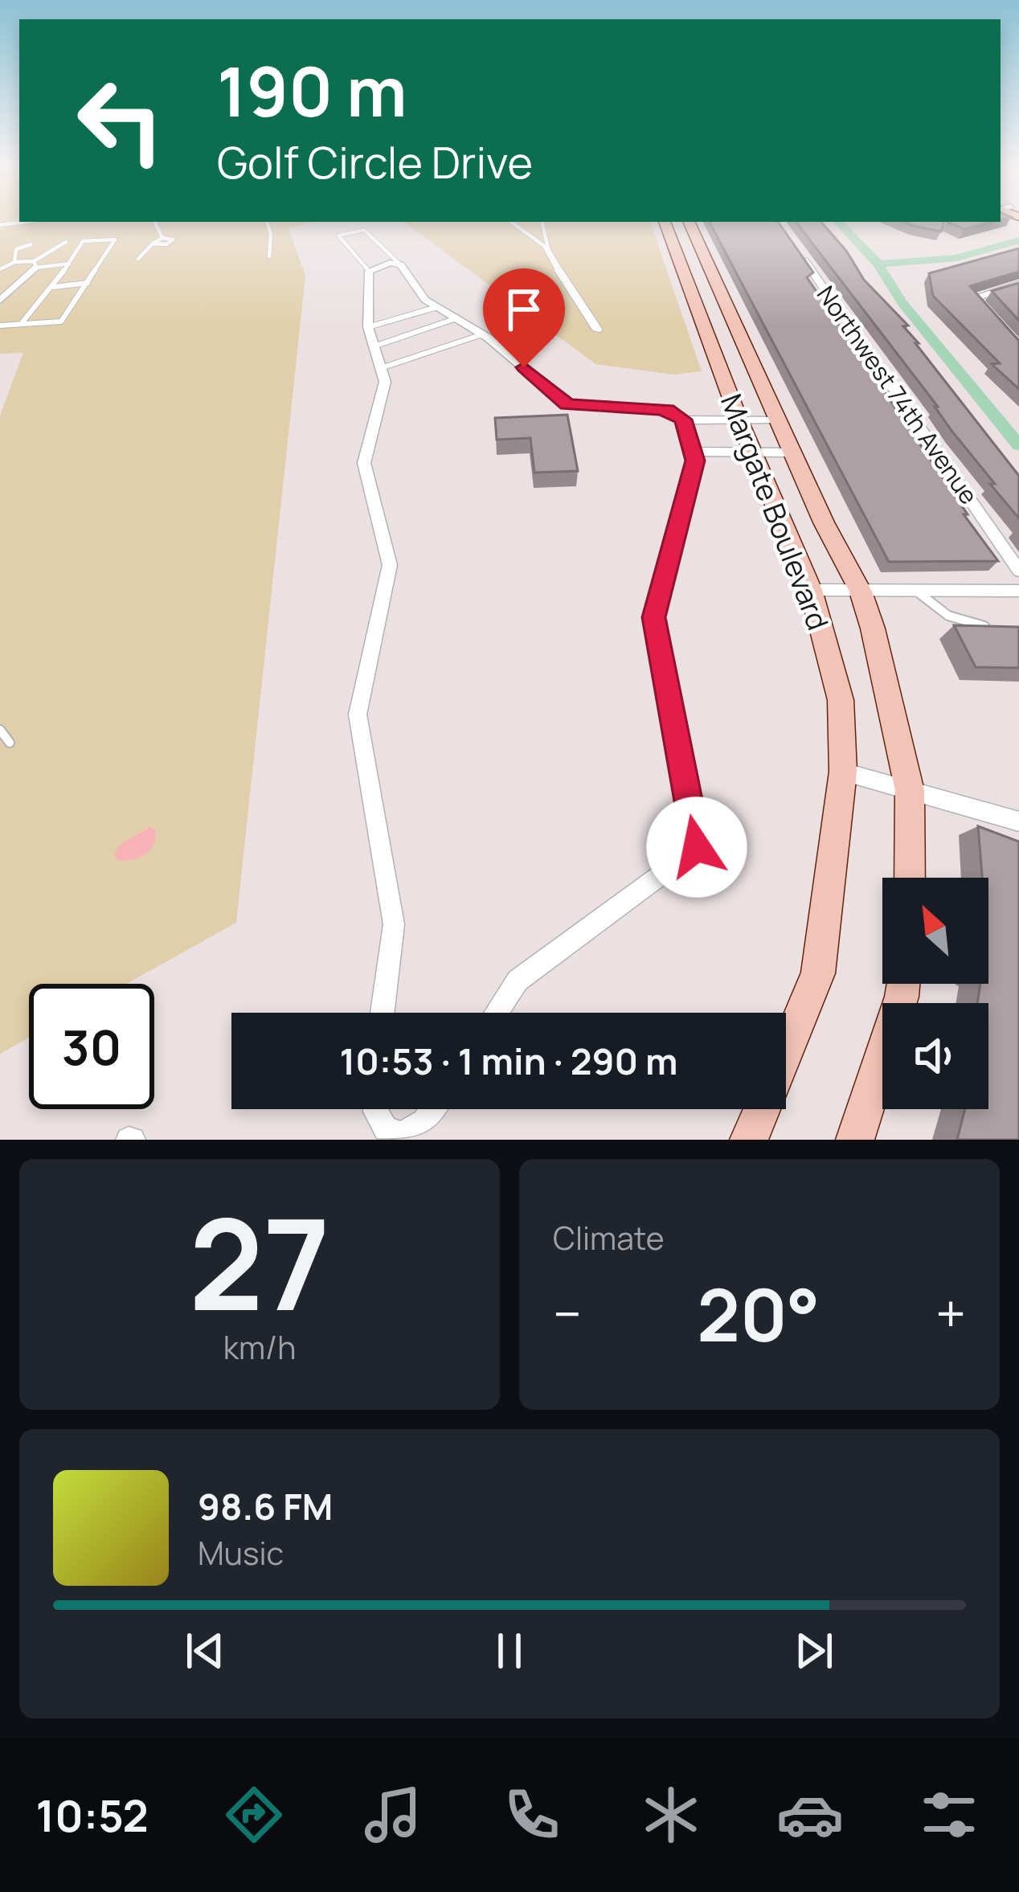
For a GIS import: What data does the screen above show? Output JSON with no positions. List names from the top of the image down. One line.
{"streets":{"street":["Northwest 74th Avenue","Margate Boulevard"]},"north":"top left","page":{"turn":["190 m","Golf Circle Drive"],"limit":"30","trip":"10:53 · 1 min · 290 m","tile":[["27","km/h"],"Climate"],"heat":["−","20°","+"],"song":["98.6 FM","Music"],"tabs":"10:52"}}
